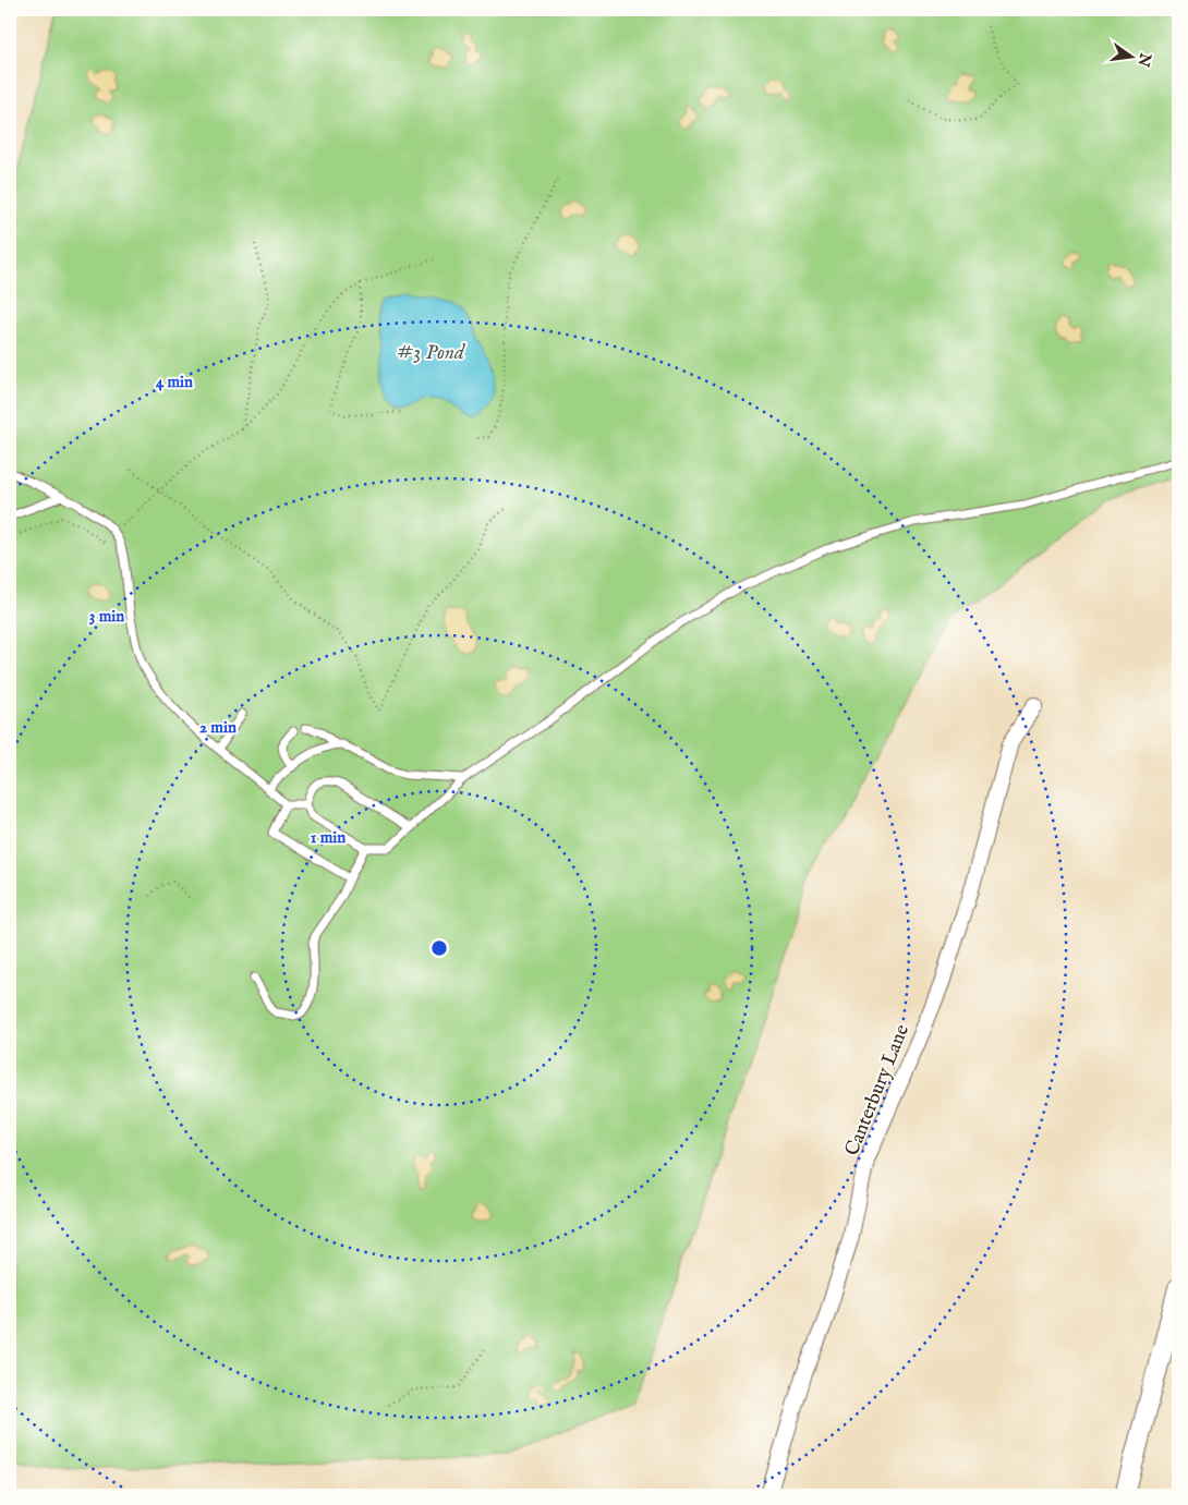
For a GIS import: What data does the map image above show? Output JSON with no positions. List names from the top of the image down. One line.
{"streets":{"street":["Canterbury Lane"]},"water":["#3 Pond"],"north":"right","rings":["4 min","3 min","2 min","1 min"]}
